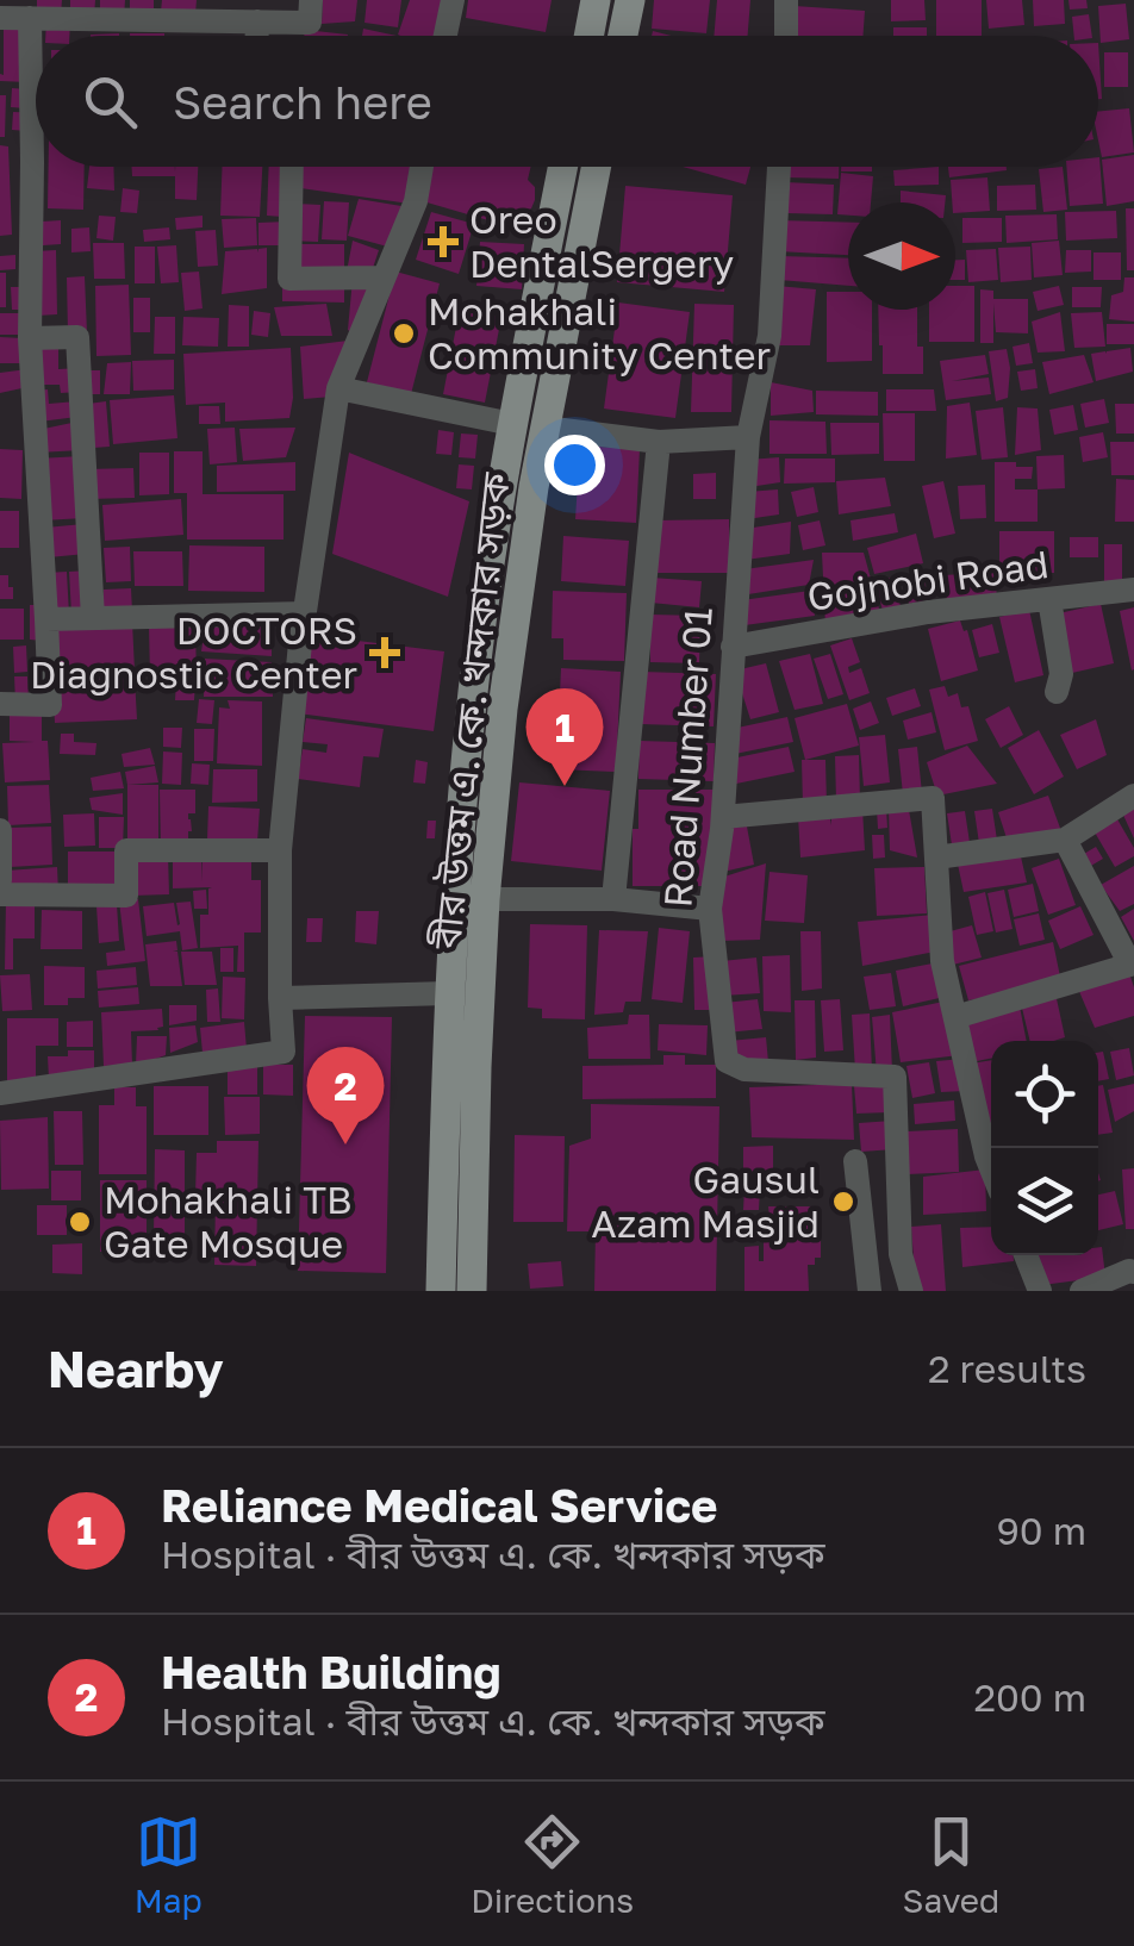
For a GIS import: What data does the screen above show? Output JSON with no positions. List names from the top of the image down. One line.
{"streets":{"main road":["বীর উত্তম এ. কে. খন্দকার সড়ক"],"street":["Gojnobi Road","Road Number 01"]},"crossings":[["Gojnobi Road","Road Number 01"]],"places":{"health":["Oreo DentalSergery","DOCTORS Diagnostic Center"],"other":["Mohakhali Community Center","Gausul Azam Masjid","Mohakhali TB Gate Mosque"]},"north":"right","page":{"search":"Search here","pins":["1","2"],"heading":["Nearby","2 results"],"list":[{"mark":"1","name":"Reliance Medical Service","note":"Hospital · বীর উত্তম এ. কে. খন্দকার সড়ক","value":"90 m"},{"mark":"2","name":"Health Building","note":"Hospital · বীর উত্তম এ. কে. খন্দকার সড়ক","value":"200 m"}],"nav":["Map","Directions","Saved"]}}
